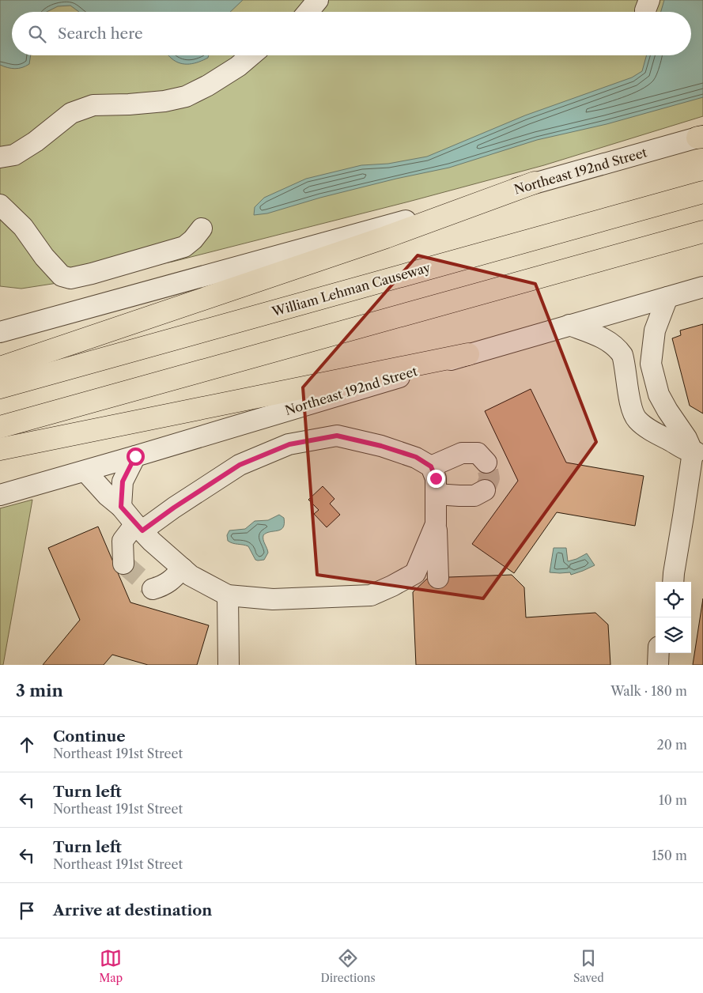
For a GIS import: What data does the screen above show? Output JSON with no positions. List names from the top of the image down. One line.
{"streets":{"highway":["William Lehman Causeway"],"street":["Northeast 192nd Street"]},"page":{"search":"Search here","heading":["3 min","Walk · 180 m"],"list":[["Continue","Northeast 191st Street","20 m"],["Turn left","Northeast 191st Street","10 m"],["Turn left","Northeast 191st Street","150 m"],"Arrive at destination"],"nav":["Map","Directions","Saved"]}}
